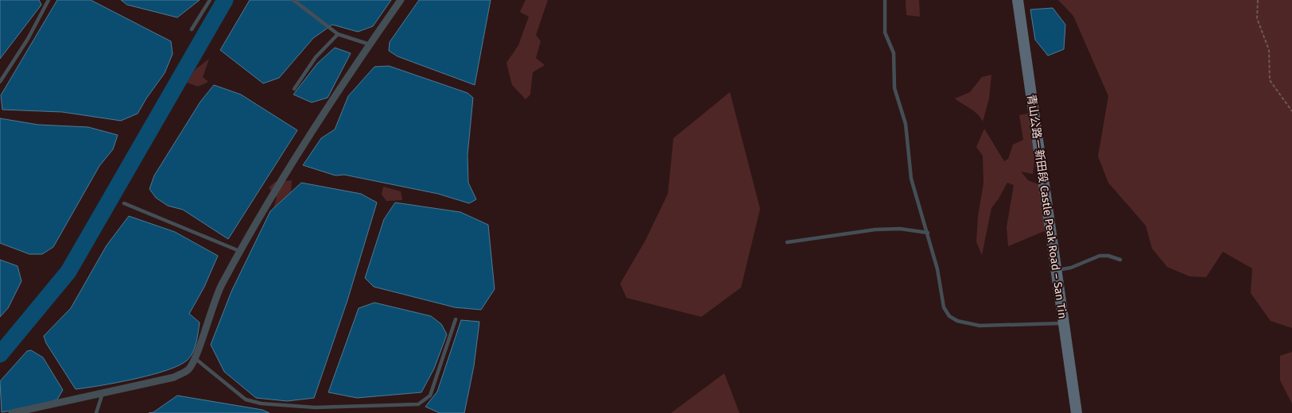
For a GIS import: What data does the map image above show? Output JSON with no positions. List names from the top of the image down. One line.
{"streets":{"main road":["青山公路－新田段 Castle Peak Road – San Tin"]}}
